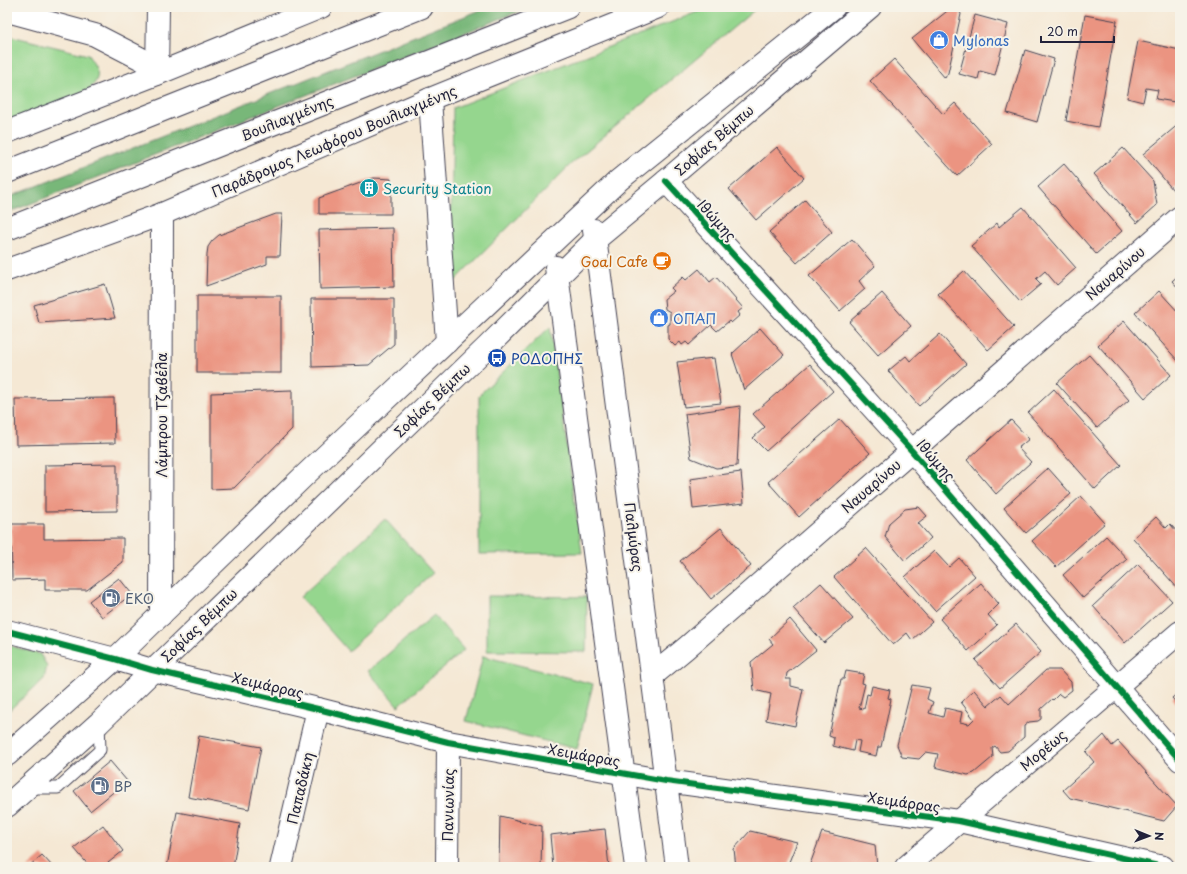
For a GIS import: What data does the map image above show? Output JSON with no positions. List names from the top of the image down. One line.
{"streets":{"street":["Βουλιαγμένης","Σοφίας Βέμπω","Παράδρομος Λεωφόρου Βουλιαγμένης","Ιθώμης","Ναυαρίνου","Λάμπρου Τζαβέλα","Παλμύρας","Χειμάρρας","Μορέως","Παπαδάκη","Πανιωνίας"]},"crossings":[["Σοφίας Βέμπω","Ιθώμης"],["Σοφίας Βέμπω","Λάμπρου Τζαβέλα"],["Σοφίας Βέμπω","Παλμύρας"],["Σοφίας Βέμπω","Χειμάρρας"],["Παράδρομος Λεωφόρου Βουλιαγμένης","Λάμπρου Τζαβέλα"],["Ιθώμης","Ναυαρίνου"],["Ιθώμης","Μορέως"],["Ναυαρίνου","Παλμύρας"],["Παλμύρας","Χειμάρρας"],["Χειμάρρας","Μορέως"],["Χειμάρρας","Παπαδάκη"],["Χειμάρρας","Πανιωνίας"]],"places":{"shop":["Mylonas","ΟΠΑΠ"],"building":["Security Station"],"cafe":["Goal Cafe"],"bus stop":["ΡΟΔΟΠΗΣ"],"fuel station":["EKO","BP"]},"scale_bar":"20 m","north":"right"}
